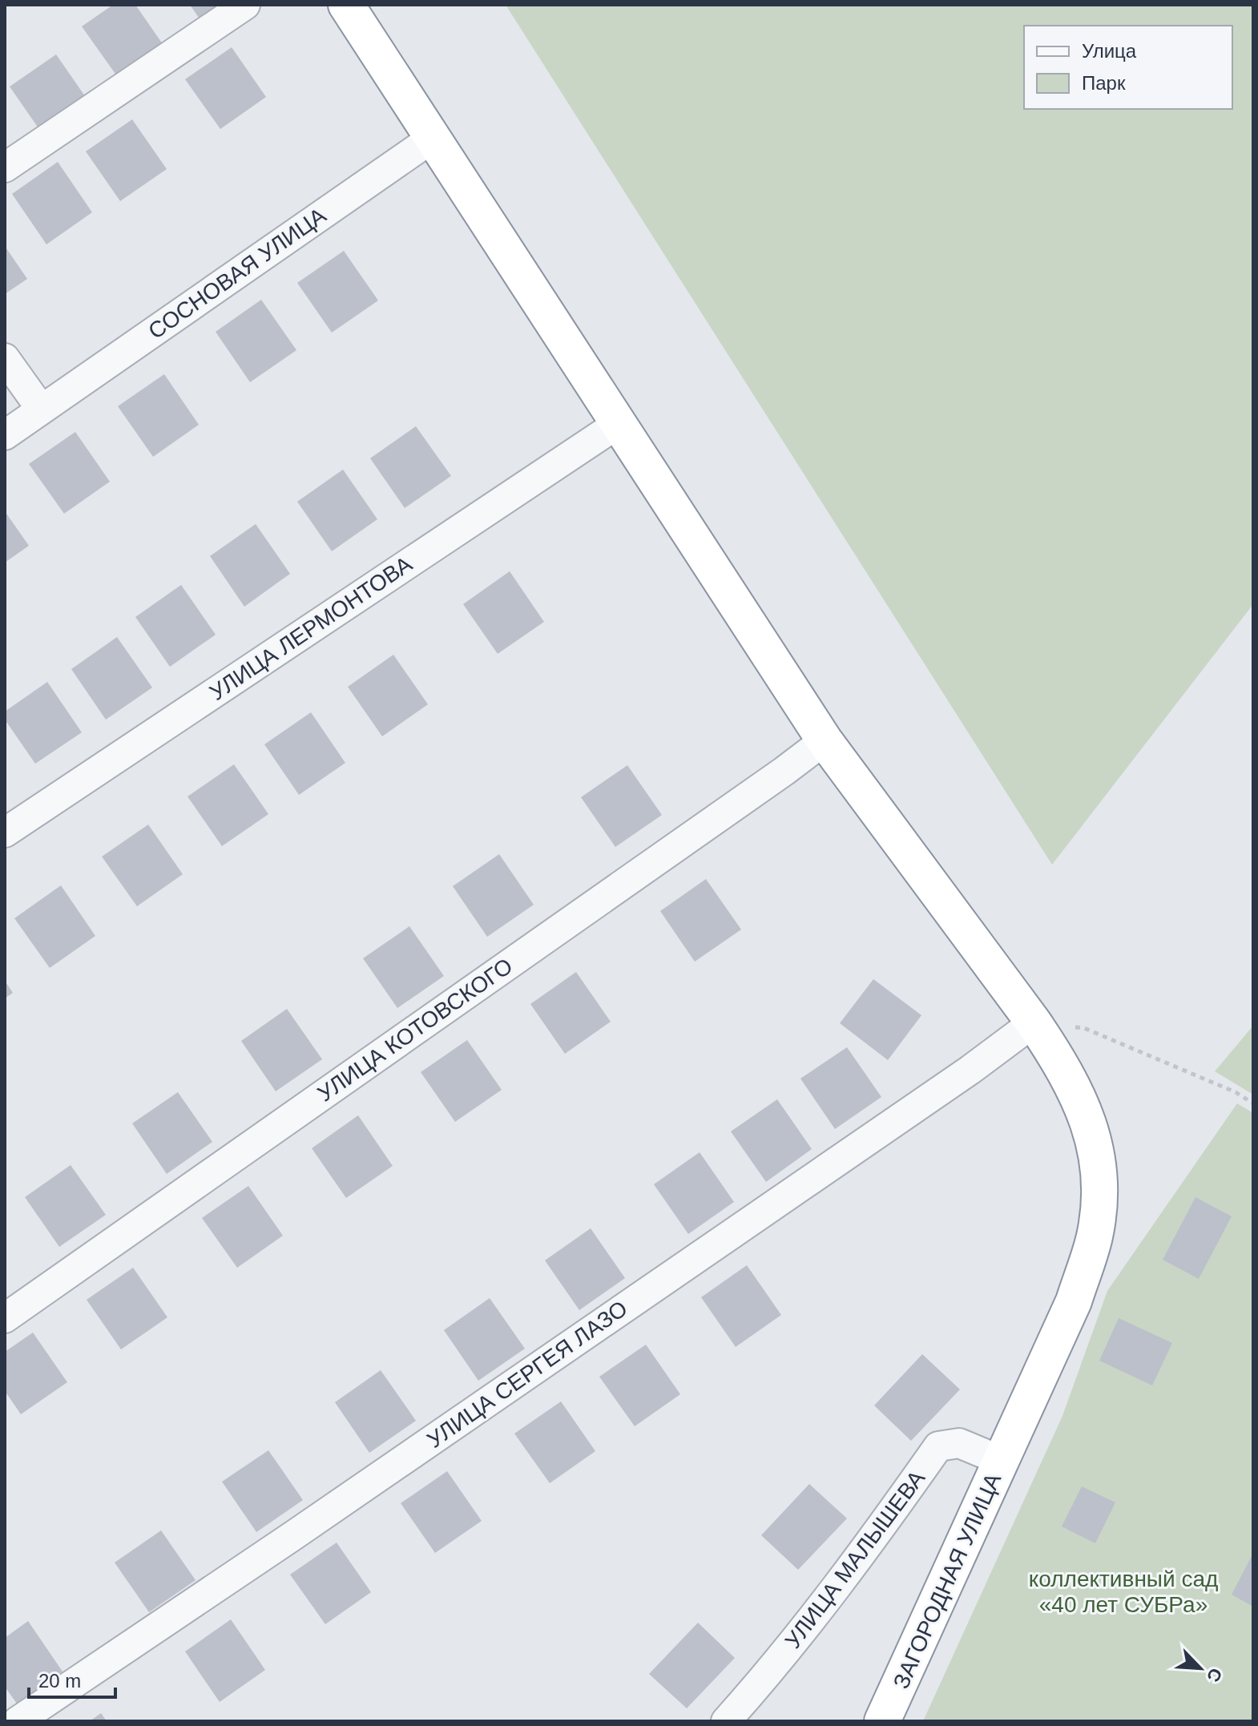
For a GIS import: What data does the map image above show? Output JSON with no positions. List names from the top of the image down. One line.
{"streets":{"highway":["ЗАГОРОДНАЯ УЛИЦА"],"street":["СОСНОВАЯ УЛИЦА","УЛИЦА ЛЕРМОНТОВА","УЛИЦА КОТОВСКОГО","УЛИЦА СЕРГЕЯ ЛАЗО","УЛИЦА МАЛЫШЕВА"]},"crossings":[["СОСНОВАЯ УЛИЦА","ЗАГОРОДНАЯ УЛИЦА"],["УЛИЦА ЛЕРМОНТОВА","ЗАГОРОДНАЯ УЛИЦА"],["УЛИЦА КОТОВСКОГО","ЗАГОРОДНАЯ УЛИЦА"],["УЛИЦА СЕРГЕЯ ЛАЗО","ЗАГОРОДНАЯ УЛИЦА"],["УЛИЦА МАЛЫШЕВА","ЗАГОРОДНАЯ УЛИЦА"]],"parks":["коллективный сад «40 лет СУБРа»"],"legend":["Улица","Парк"],"scale_bar":"20 m","north":"bottom right"}
